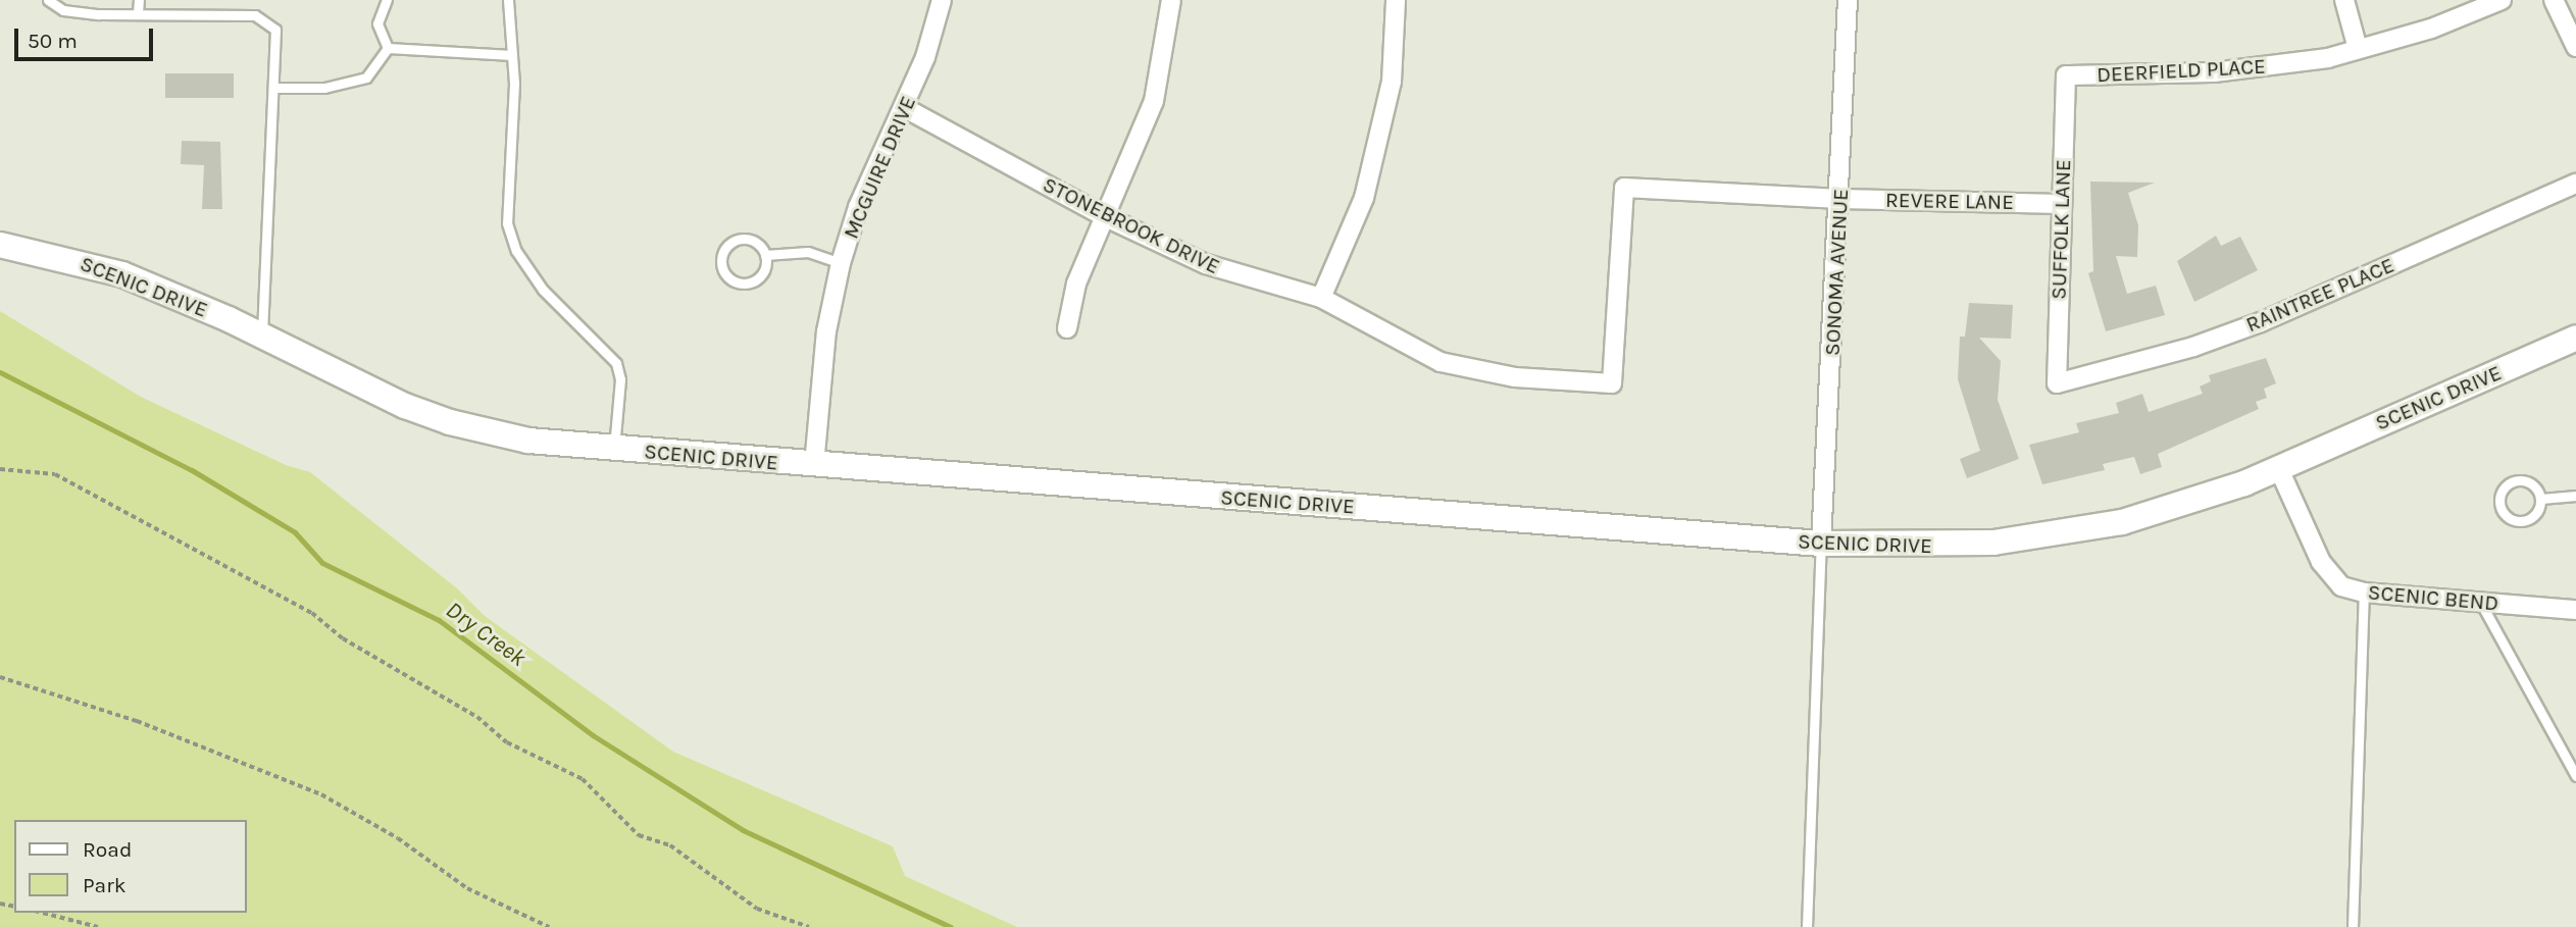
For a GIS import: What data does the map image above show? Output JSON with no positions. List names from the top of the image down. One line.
{"streets":{"main road":["SCENIC DRIVE"],"street":["DEERFIELD PLACE","MCGUIRE DRIVE","REVERE LANE","STONEBROOK DRIVE","SUFFOLK LANE","SONOMA AVENUE","RAINTREE PLACE","SCENIC BEND"]},"crossings":[["DEERFIELD PLACE","SUFFOLK LANE"],["MCGUIRE DRIVE","STONEBROOK DRIVE"],["MCGUIRE DRIVE","SCENIC DRIVE"],["REVERE LANE","STONEBROOK DRIVE"],["REVERE LANE","SUFFOLK LANE"],["REVERE LANE","SONOMA AVENUE"],["SUFFOLK LANE","RAINTREE PLACE"],["SONOMA AVENUE","SCENIC DRIVE"],["SCENIC DRIVE","SCENIC BEND"]],"water":["Dry Creek"],"legend":["Road","Park"],"scale_bar":"50 m"}
